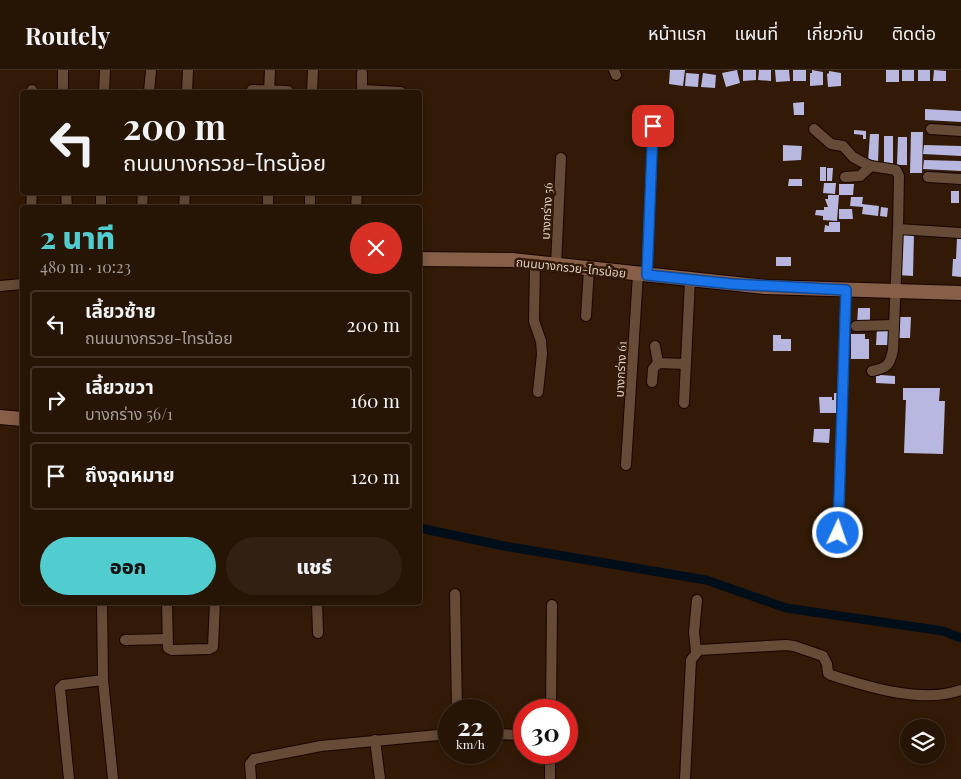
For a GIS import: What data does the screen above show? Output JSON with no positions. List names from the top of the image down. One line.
{"streets":{"main road":["ถนนบางกรวย-ไทรน้อย"],"street":["บางกร่าง 56","บางกร่าง 61"]},"crossings":[["บางกร่าง 56","ถนนบางกรวย-ไทรน้อย"],["ถนนบางกรวย-ไทรน้อย","บางกร่าง 61"]],"page":{"header":"Routely","nav":["หน้าแรก","แผนที่","เกี่ยวกับ","ติดต่อ"],"turn":["200 m","ถนนบางกรวย-ไทรน้อย"],"heading":["2 นาที","480 m · 10:23"],"list":[{"name":"เลี้ยวซ้าย","note":"ถนนบางกรวย-ไทรน้อย","value":"200 m"},{"name":"เลี้ยวขวา","note":"บางกร่าง 56/1","value":"160 m"},{"name":"ถึงจุดหมาย","value":"120 m"}],"buttons":["ออก","แชร์"],"speed":"22 km/h","limit":"30"}}
